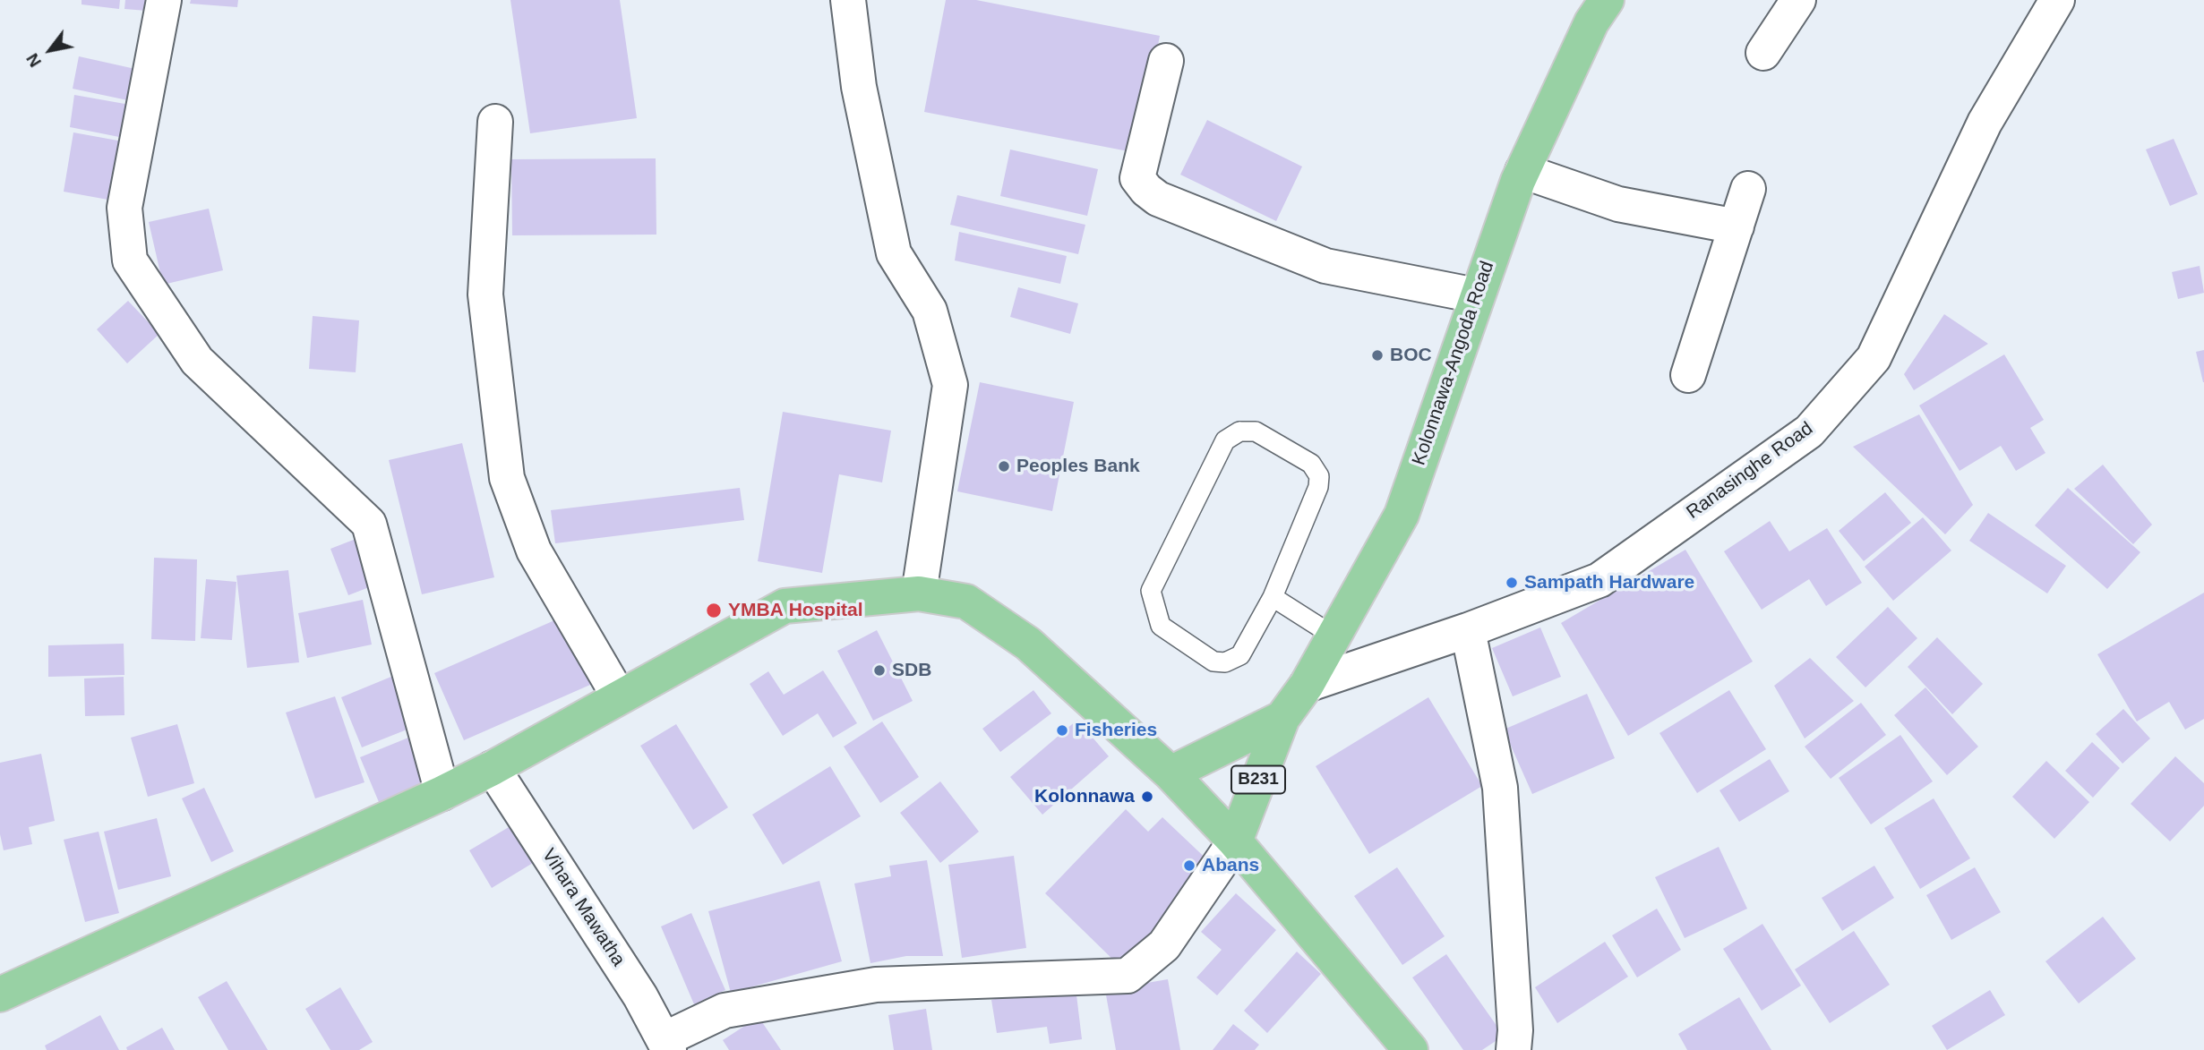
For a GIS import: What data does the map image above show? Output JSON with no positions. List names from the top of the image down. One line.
{"streets":{"main road":["Kolonnawa-Angoda Road","B231"],"street":["Ranasinghe Road","Vihara Mawatha"]},"crossings":[["Kolonnawa-Angoda Road","Ranasinghe Road"]],"places":["BOC","Peoples Bank","Sampath Hardware","YMBA Hospital","SDB","Fisheries","Kolonnawa","Abans"],"north":"bottom left"}
